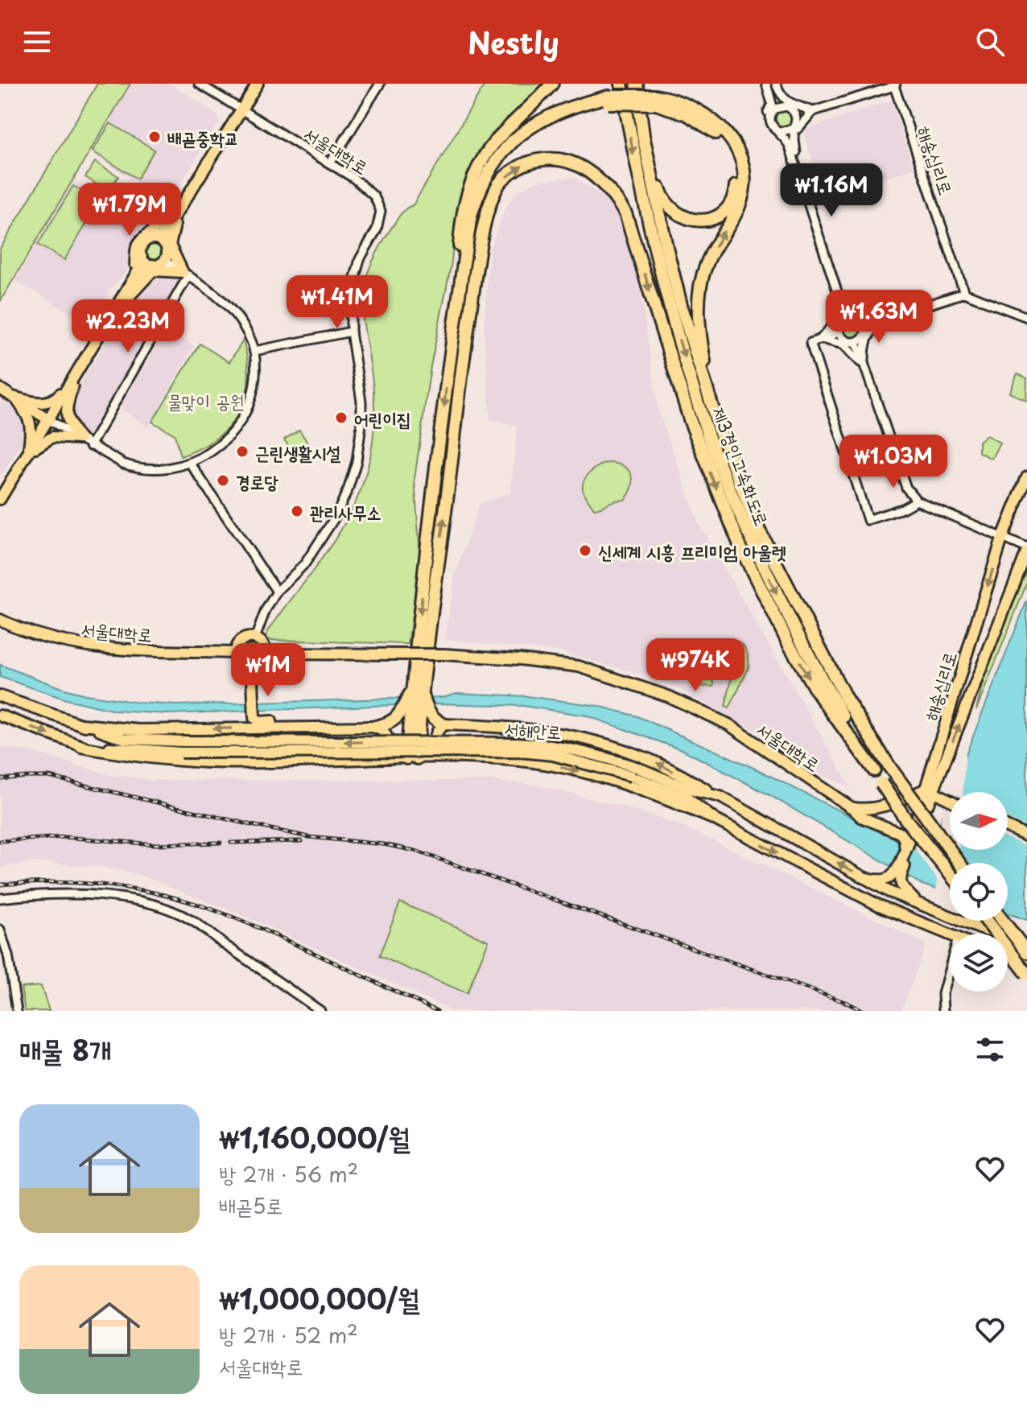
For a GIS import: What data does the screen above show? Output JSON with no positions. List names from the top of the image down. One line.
{"streets":{"highway":["제3경인고속화도로"],"main road":["서울대학로","해송십리로","서해안로"]},"crossings":[["서울대학로","해송십리로"],["해송십리로","서해안로"]],"parks":["물맞이 공원"],"places":["배곧중학교","어린이집","근린생활시설","경로당","관리사무소","신세계 시흥 프리미엄 아울렛"],"north":"right","page":{"header":"Nestly","price":["₩1.16M","₩1.79M","₩1.41M","₩1.63M","₩2.23M","₩1.03M","₩974K","₩1M"],"heading":"매물 8개","list":[{"name":"₩1,160,000/월","note":"방 2개 · 56 m² · 배곧5로"},{"name":"₩1,000,000/월","note":"방 2개 · 52 m² · 서울대학로"}]}}
